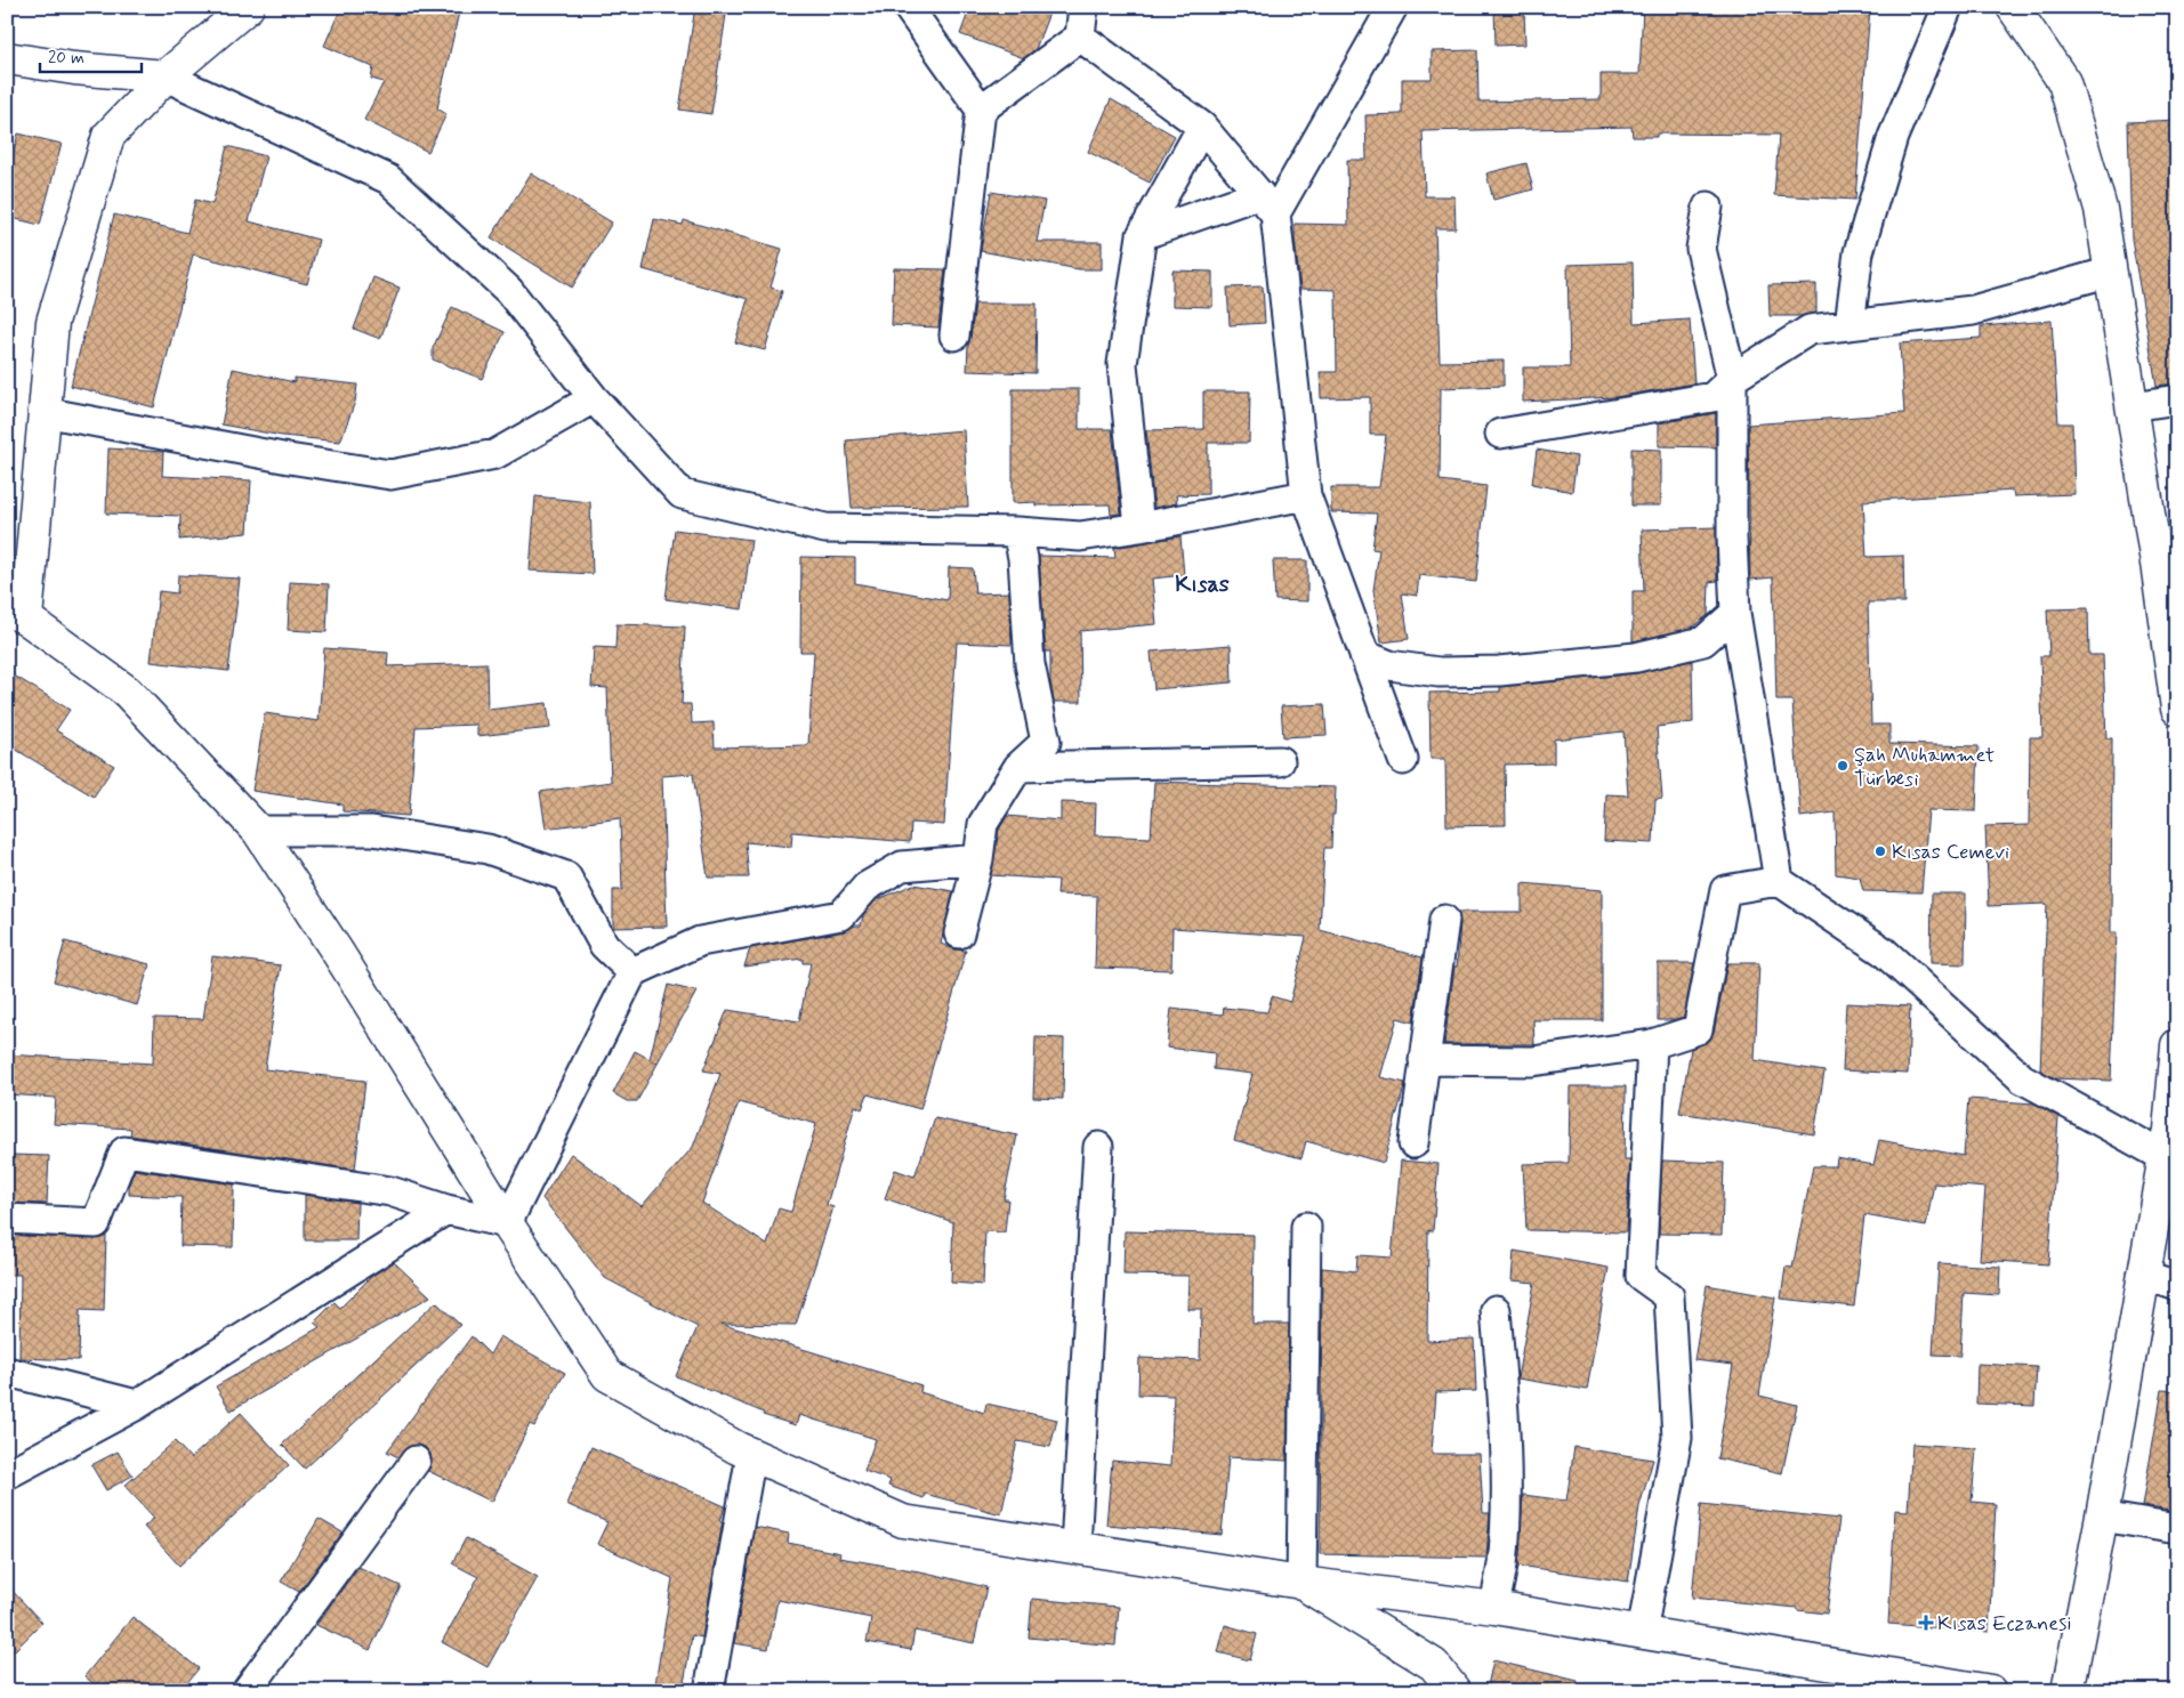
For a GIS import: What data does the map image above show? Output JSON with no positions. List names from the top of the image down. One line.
{"districts":["Kısas"],"places":{"other":["Şah Muhammet Türbesi","Kısas Cemevi"],"health":["Kısas Eczanesi"]},"scale_bar":"20 m"}
